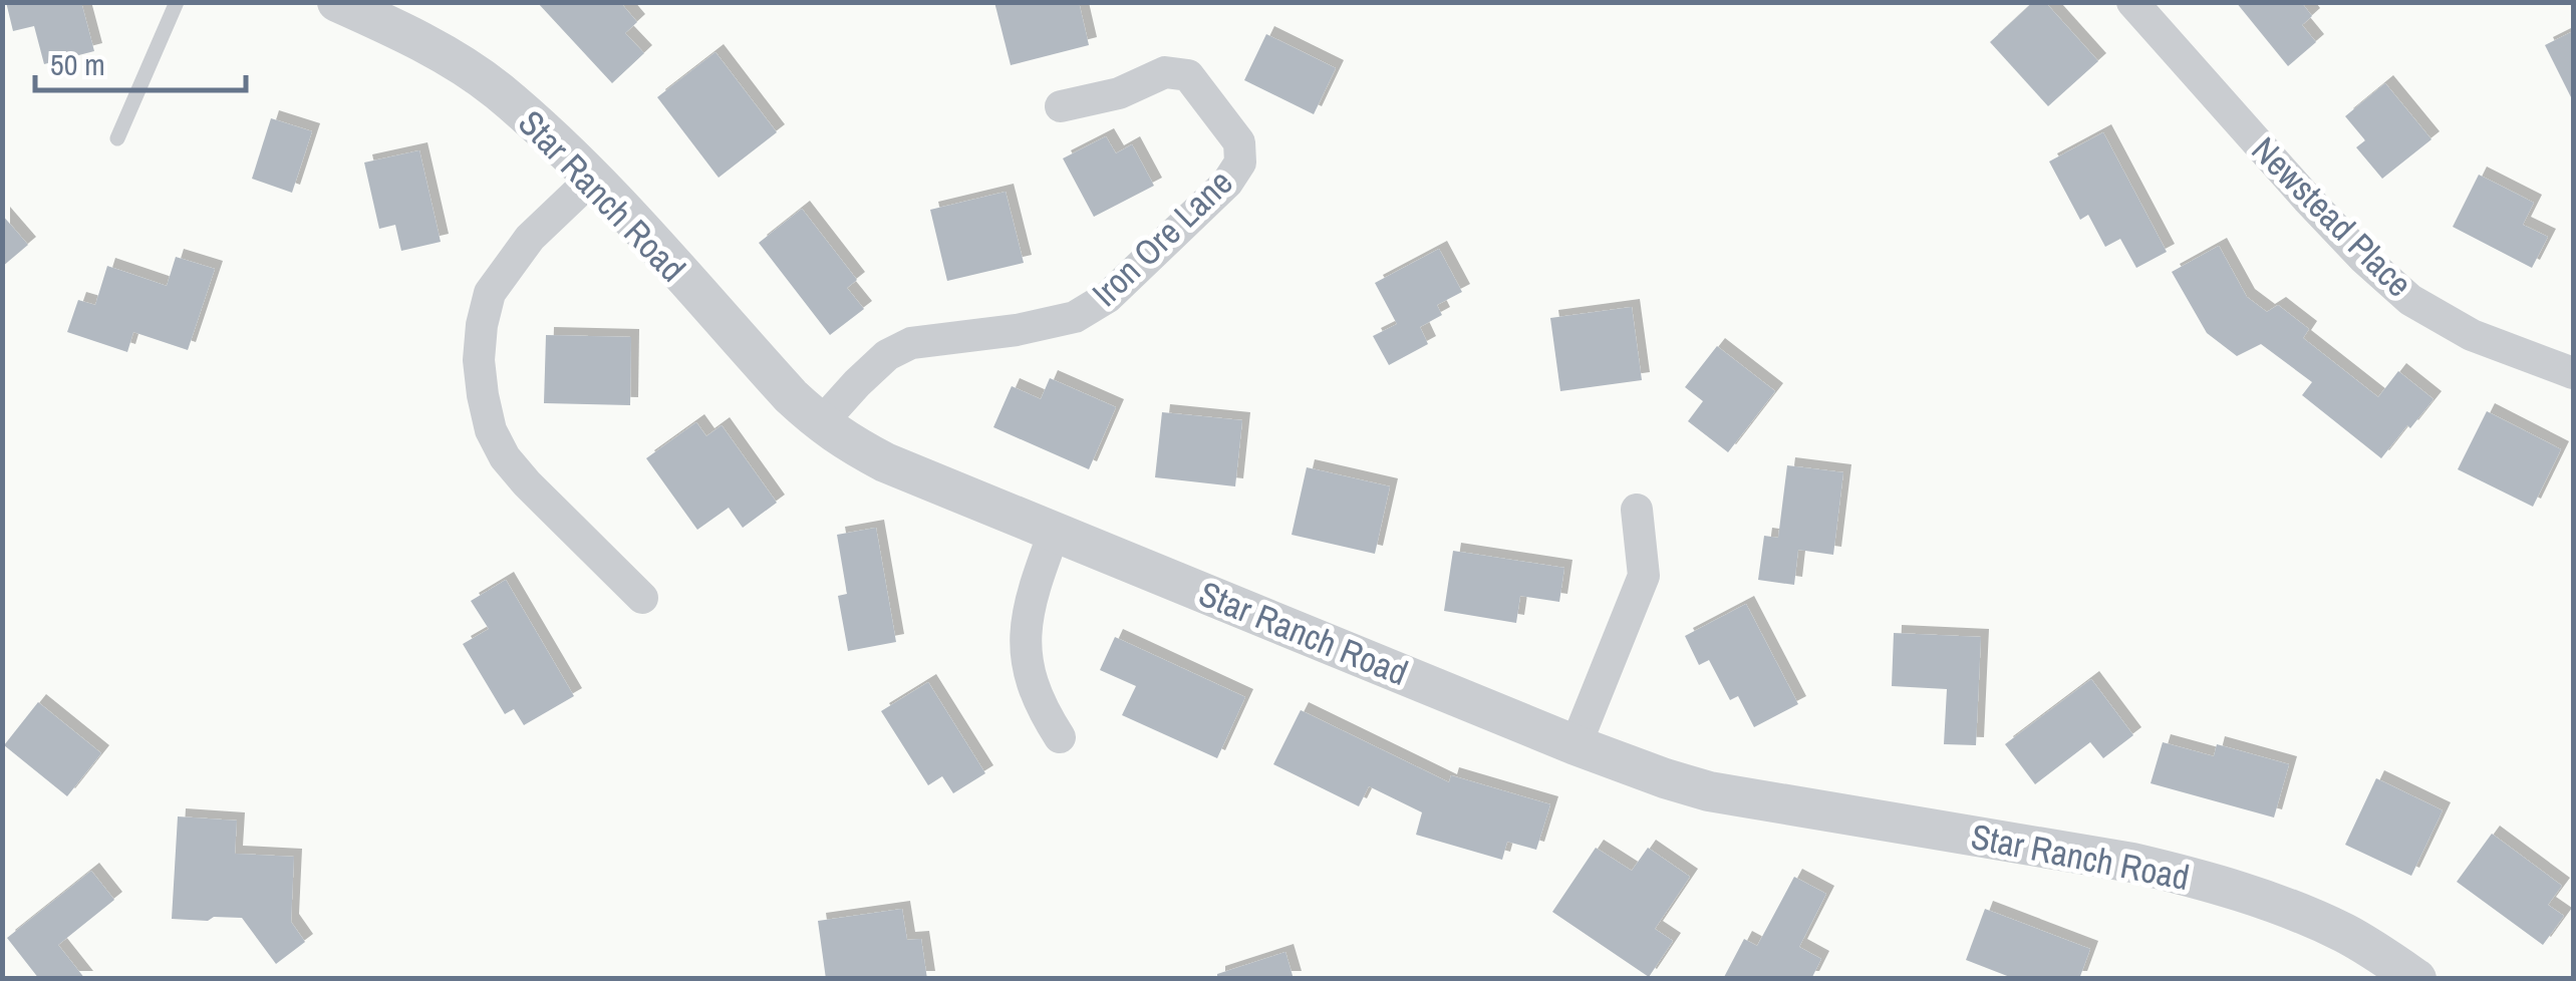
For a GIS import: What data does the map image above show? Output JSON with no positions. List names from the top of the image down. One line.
{"streets":{"street":["Star Ranch Road","Newstead Place","Iron Ore Lane"]},"crossings":[["Star Ranch Road","Iron Ore Lane"]],"scale_bar":"50 m"}
